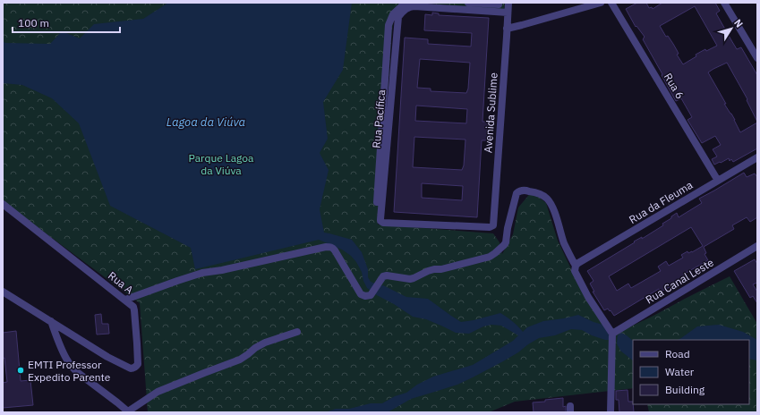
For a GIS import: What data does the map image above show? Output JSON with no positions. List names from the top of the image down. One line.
{"streets":{"street":["Rua 6","Avenida Sublime","Rua Pacífica","Rua da Fleuma","Rua Canal Leste","Rua A"]},"crossings":[["Rua 6","Rua da Fleuma"],["Avenida Sublime","Rua Pacífica"]],"water":["Lagoa da Viúva"],"parks":["Parque Lagoa da Viúva"],"places":["EMTI Professor Expedito Parente"],"legend":["Road","Water","Building"],"scale_bar":"100 m","north":"top right"}
